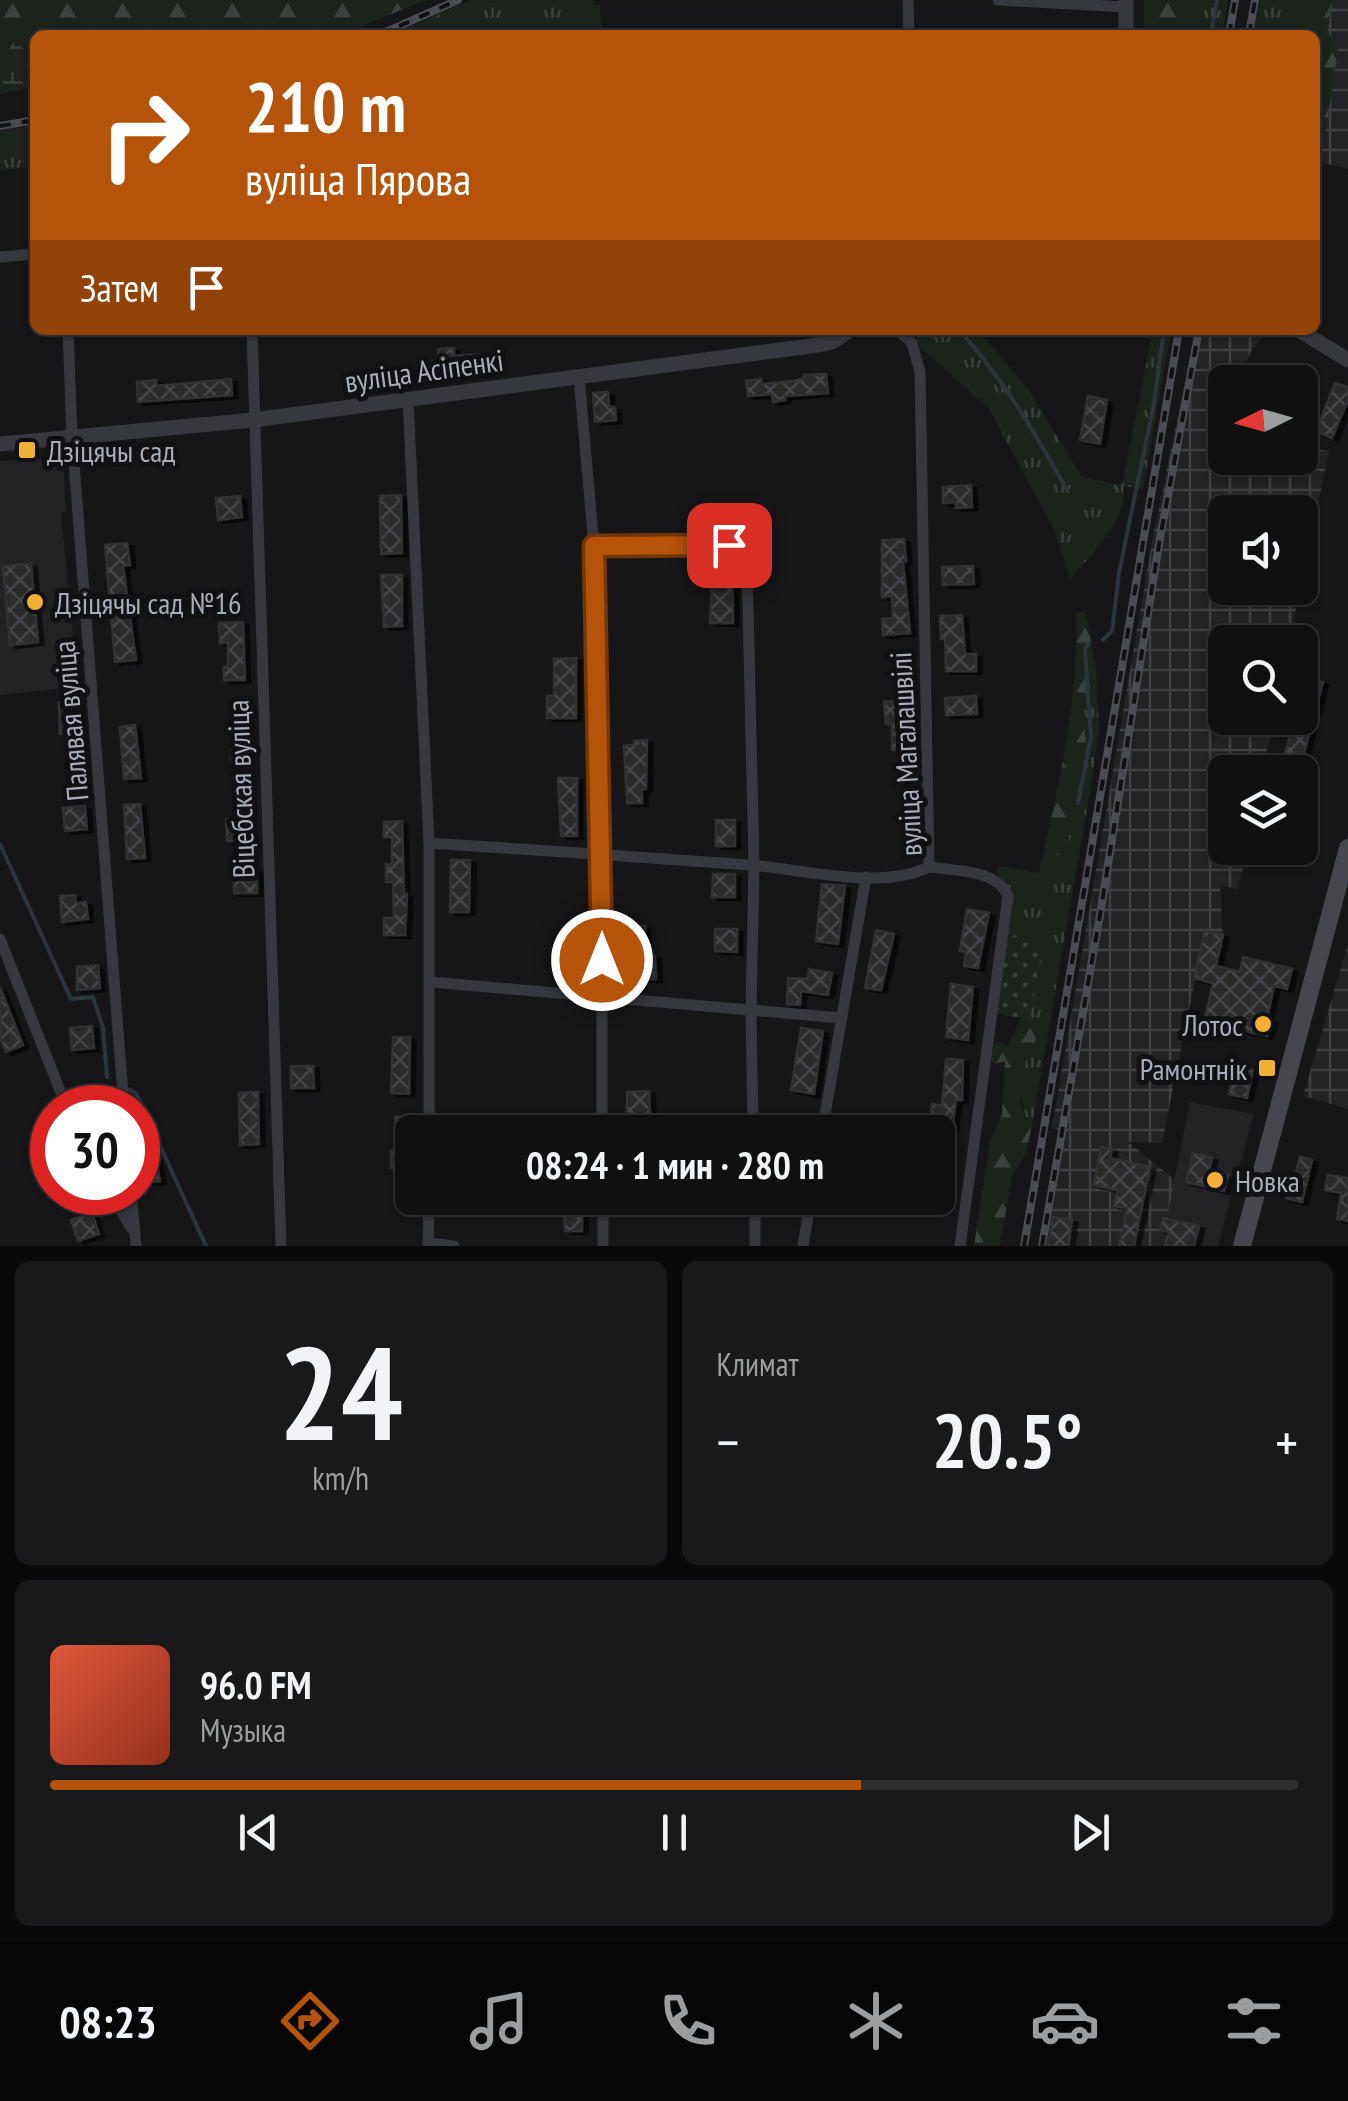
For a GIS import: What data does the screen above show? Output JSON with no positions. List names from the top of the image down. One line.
{"streets":{"street":["вуліца Асіпенкі","Палявая вуліца","вуліца Магалашвілі","Віцебская вуліца"]},"crossings":[["вуліца Асіпенкі","Палявая вуліца"],["вуліца Асіпенкі","Віцебская вуліца"]],"places":{"transit":["Дзіцячы сад","Рамонтнік"],"other":["Дзіцячы сад №16","Лотос","Новка"]},"north":"left","page":{"turn":["210 m","вуліца Пярова"],"then":"Затем","limit":"30","trip":"08:24 · 1 мин · 280 m","tile":[["24","km/h"],"Климат"],"heat":["−","20.5°","+"],"song":["96.0 FM","Музыка"],"tabs":"08:23"}}
